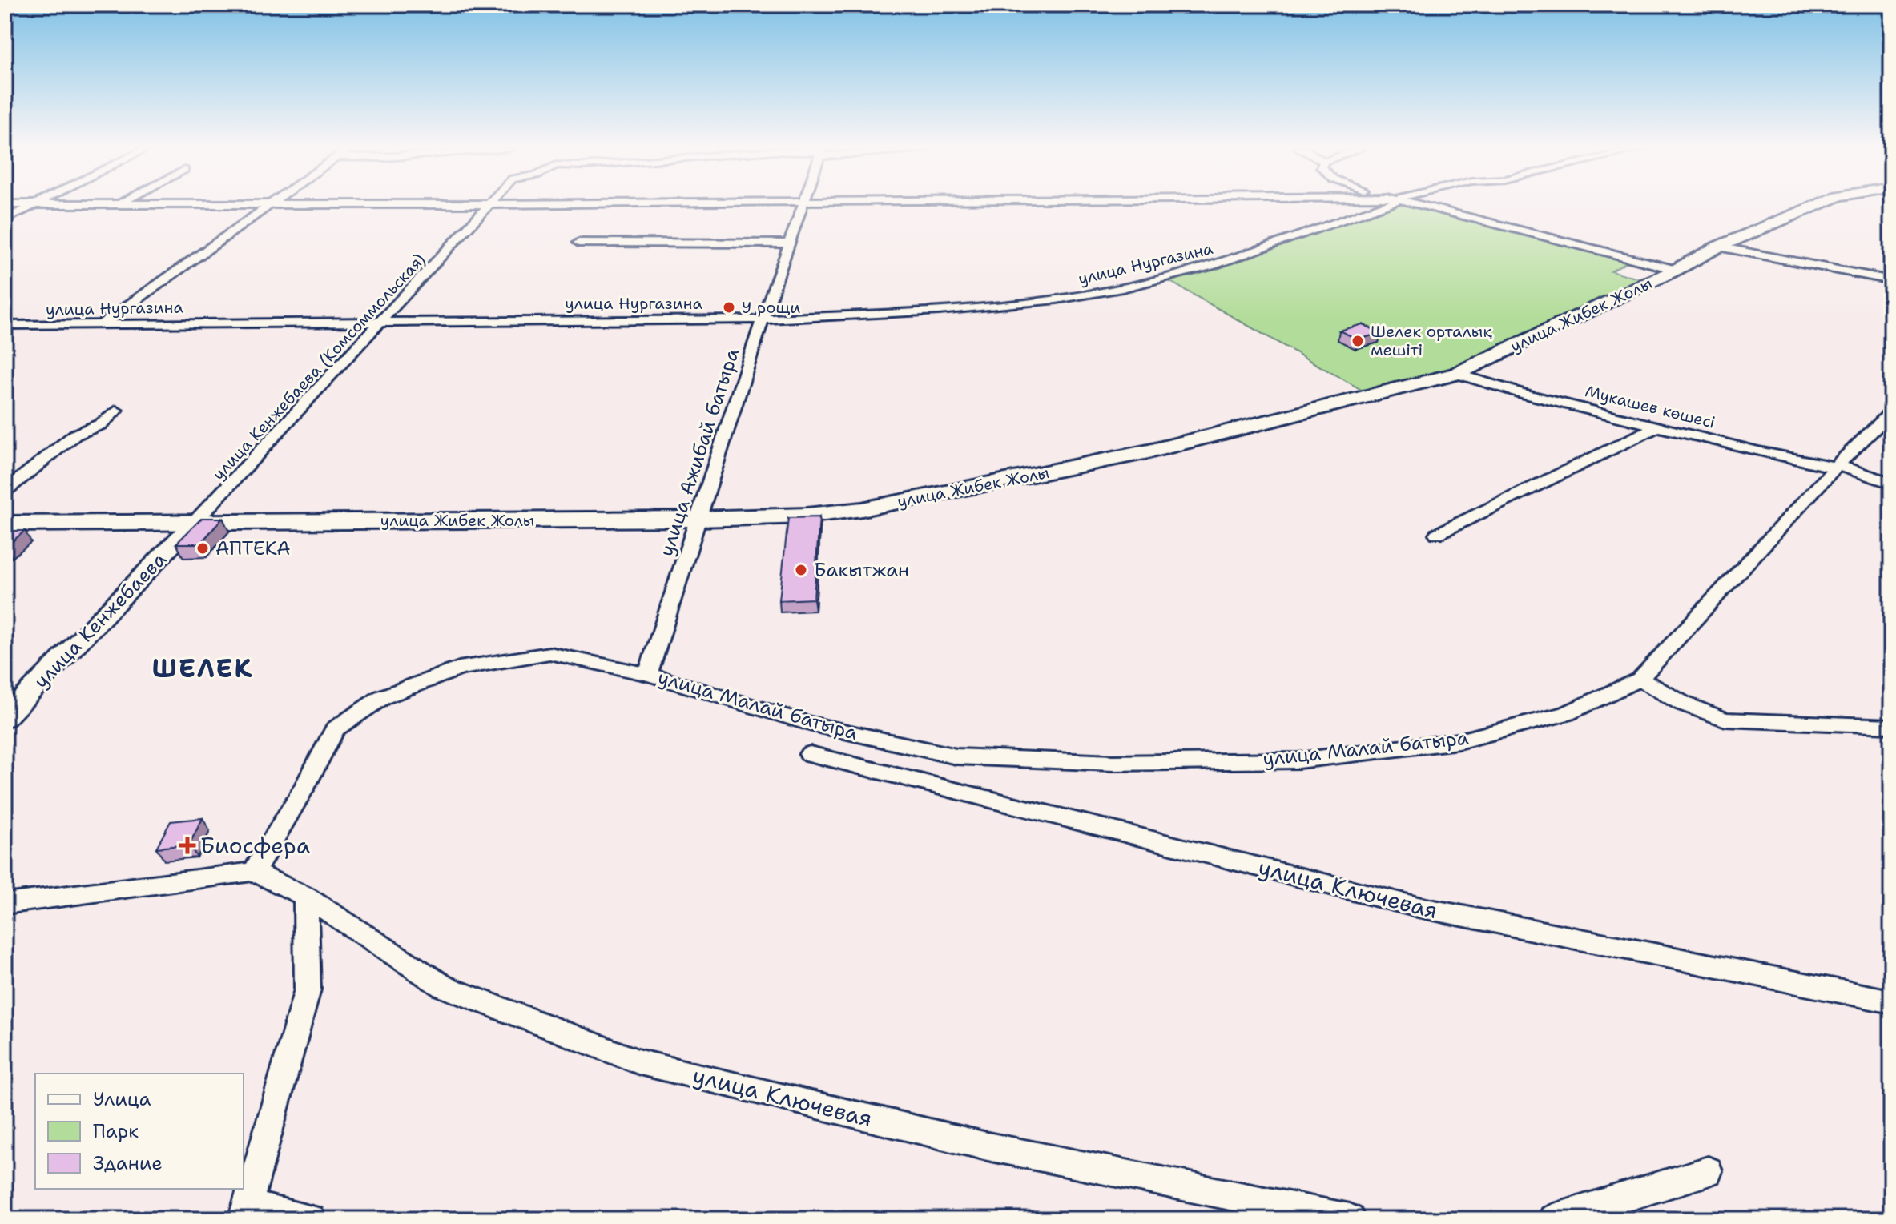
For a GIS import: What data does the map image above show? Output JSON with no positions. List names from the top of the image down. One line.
{"streets":{"main road":["улица Жибек Жолы"],"street":["улица Нургазина","улица Кенжебаева (Комсоммольская)","Мукашев көшесі","улица Ажибай батыра","улица Кенжебаева","улица Малай батыра","улица Ключевая"]},"crossings":[["улица Нургазина","улица Кенжебаева (Комсоммольская)"],["улица Нургазина","улица Ажибай батыра"],["улица Жибек Жолы","улица Кенжебаева (Комсоммольская)"],["улица Жибек Жолы","Мукашев көшесі"],["улица Жибек Жолы","улица Ажибай батыра"],["улица Жибек Жолы","улица Кенжебаева"],["улица Кенжебаева (Комсоммольская)","улица Кенжебаева"],["Мукашев көшесі","улица Малай батыра"],["улица Ажибай батыра","улица Малай батыра"],["улица Малай батыра","улица Ключевая"]],"districts":["ШЕЛЕК"],"places":{"other":["У рощи","Шелек орталық мешіті","АПТЕКА","Бакытжан"],"health":["Биосфера"]},"legend":["Улица","Парк","Здание"]}
